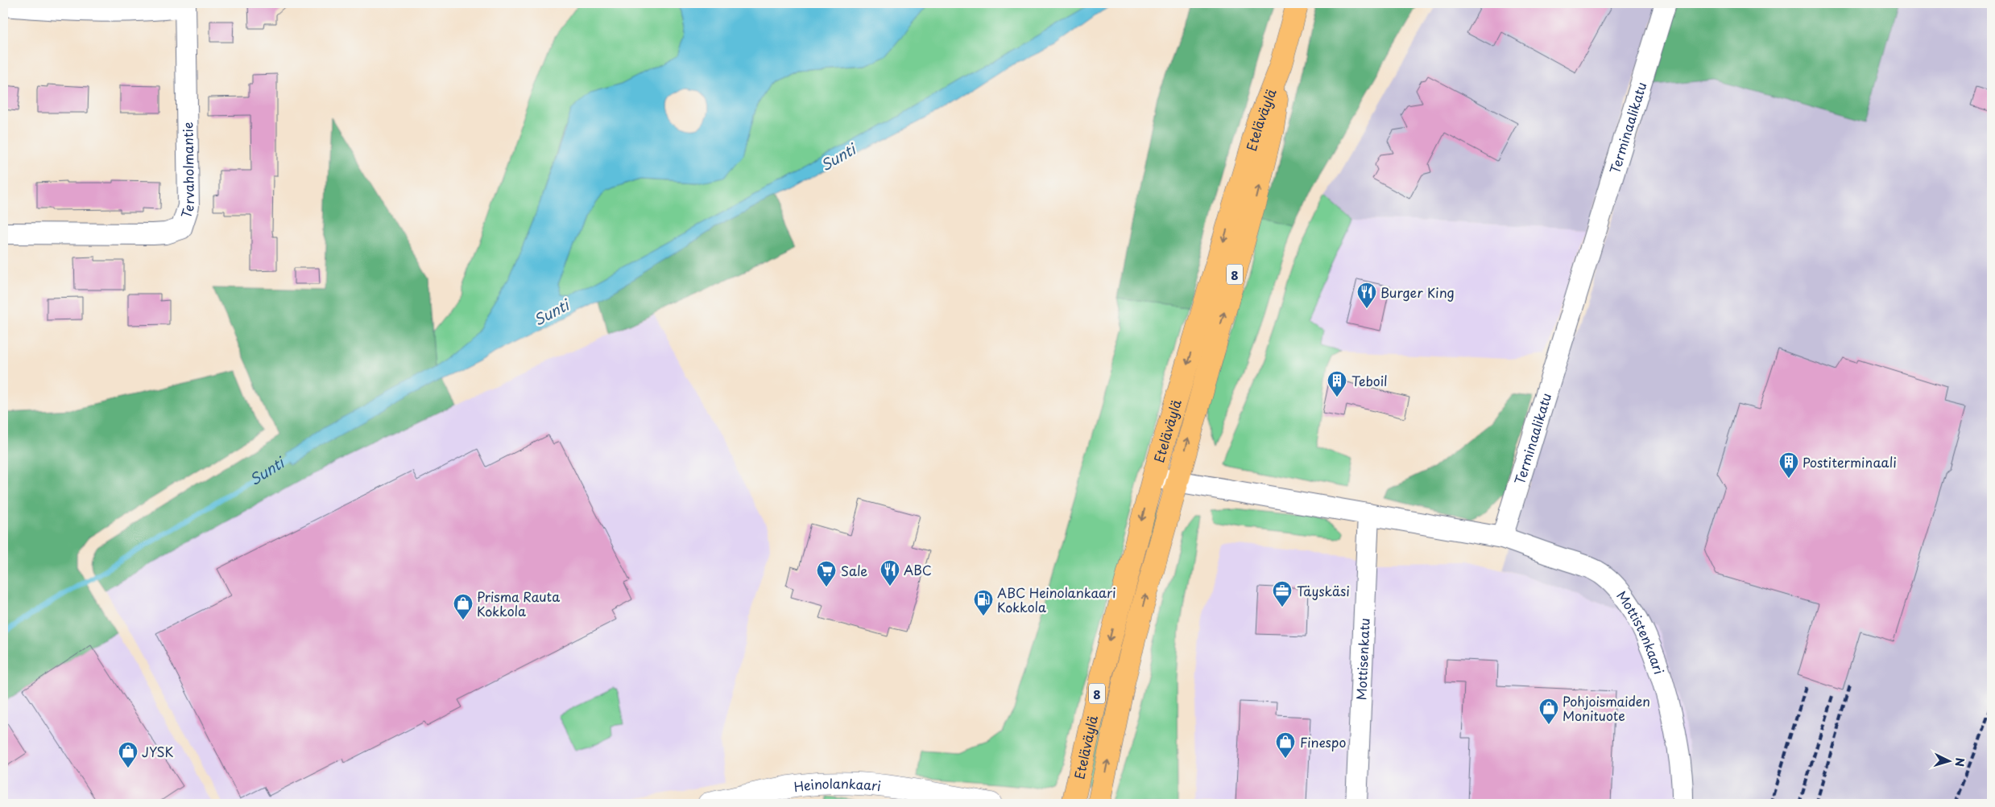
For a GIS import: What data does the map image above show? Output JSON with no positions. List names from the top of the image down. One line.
{"streets":{"highway":["Eteläväylä","8"],"street":["Terminaalikatu","Tervaholmantie","Mottistenkaari","Mottisenkatu","Heinolankaari"]},"crossings":[["Terminaalikatu","Mottistenkaari"]],"water":["Sunti"],"places":{"restaurant":["Burger King","ABC"],"building":["Teboil","Postiterminaali"],"supermarket":["Sale"],"office":["Täyskäsi"],"fuel station":["ABC Heinolankaari Kokkola"],"shop":["Prisma Rauta Kokkola","Pohjoismaiden Monituote","Finespo","JYSK"]},"north":"right"}
